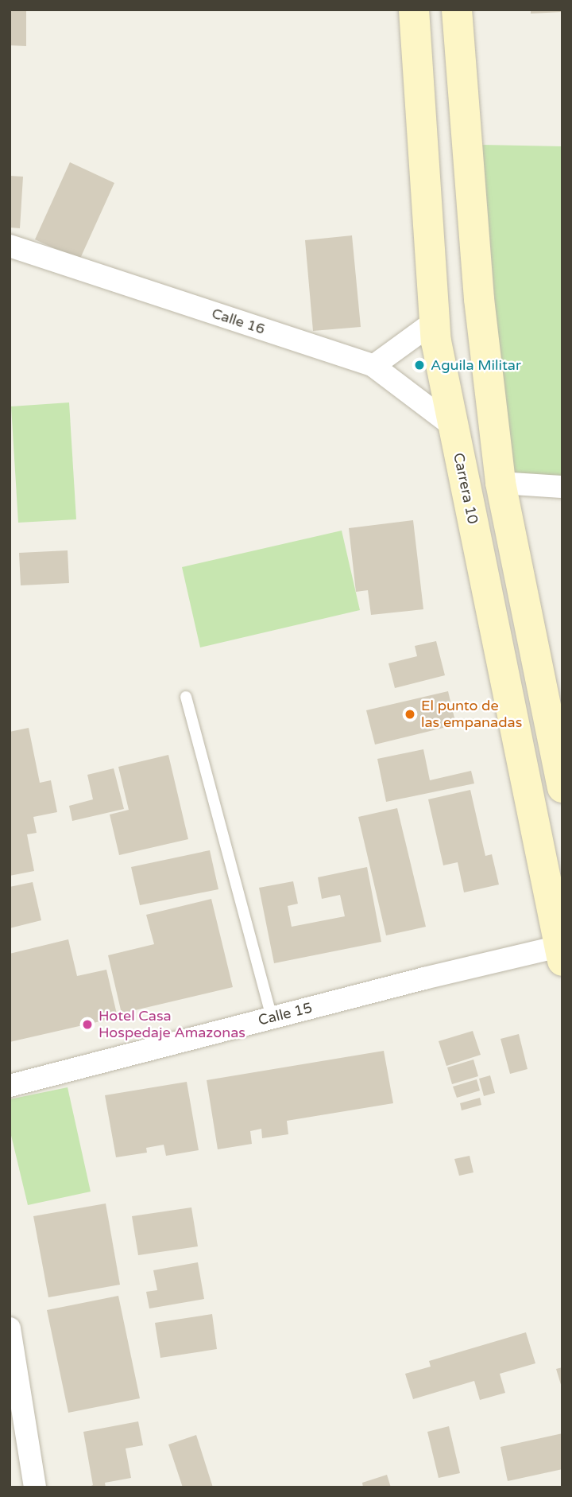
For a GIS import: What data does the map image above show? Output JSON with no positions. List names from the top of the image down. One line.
{"streets":{"main road":["Carrera 10"],"street":["Calle 16","Calle 15"]},"crossings":[["Calle 16","Carrera 10"],["Carrera 10","Calle 15"]],"places":["Aguila Militar","El punto de las empanadas","Hotel Casa Hospedaje Amazonas"]}
